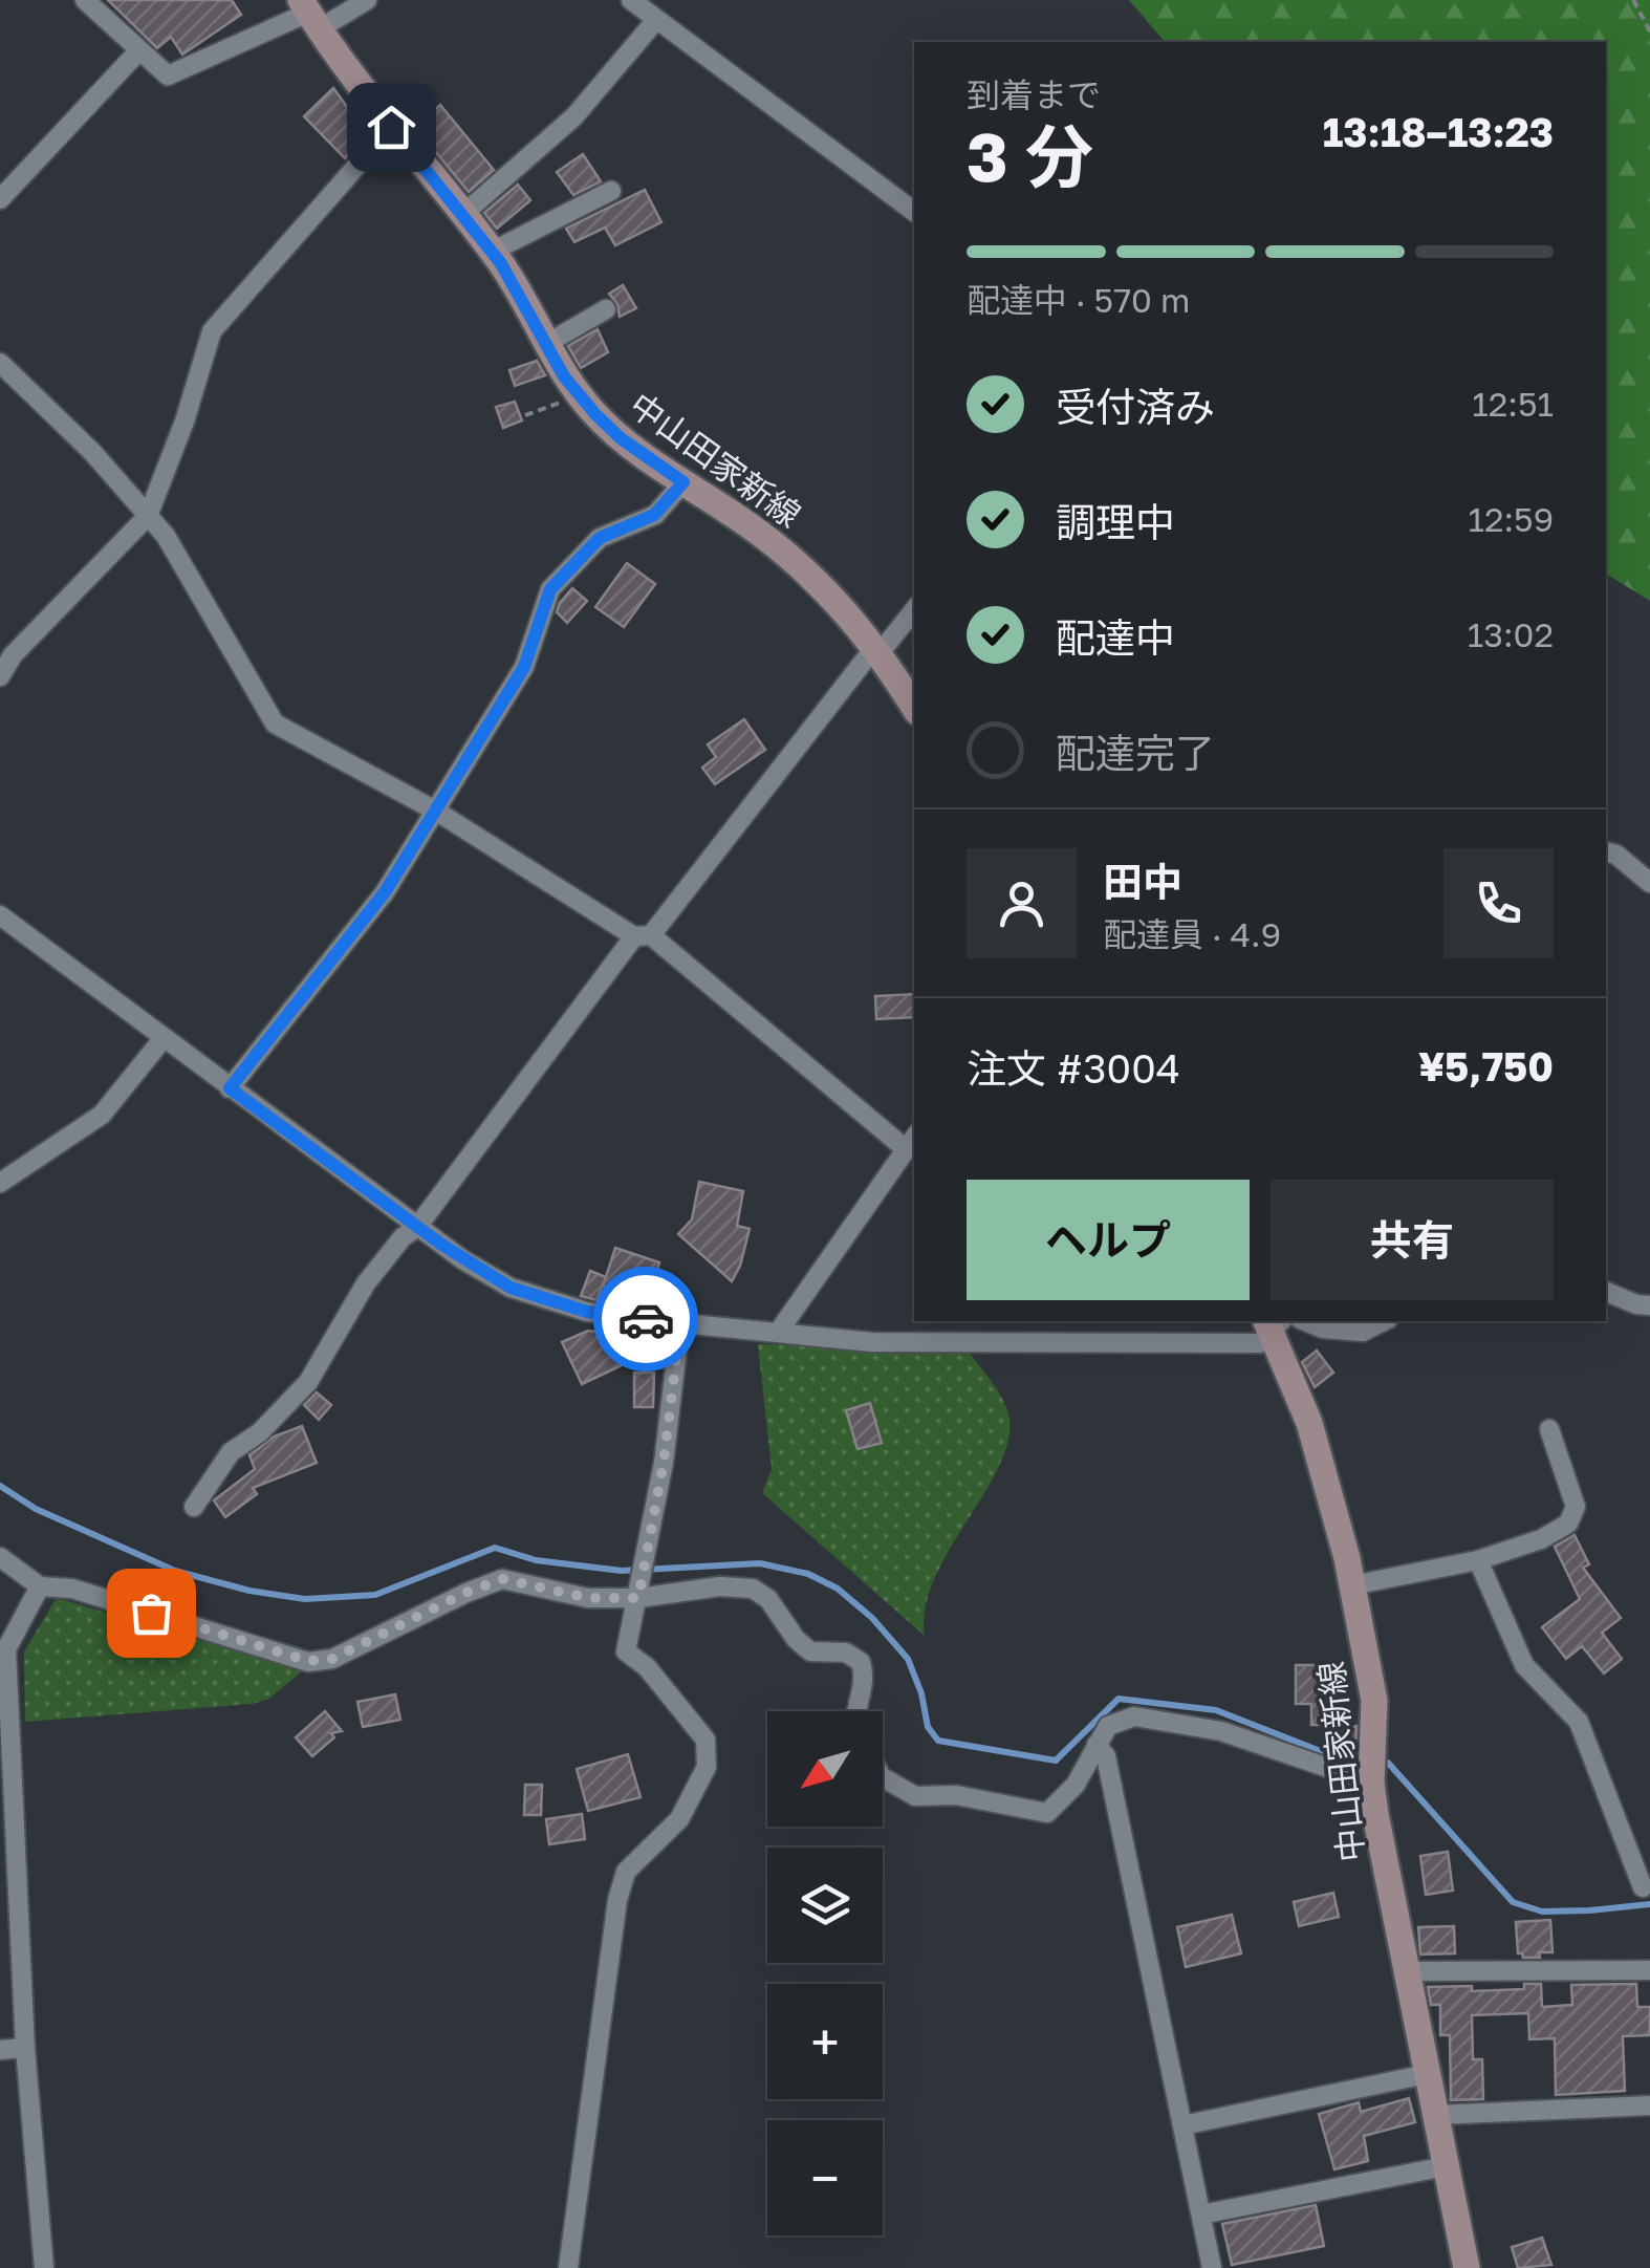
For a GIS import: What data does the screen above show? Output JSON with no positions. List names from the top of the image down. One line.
{"streets":{"main road":["中山田家新線"]},"north":"bottom left","page":{"heading":["3 分","到着まで","13:18–13:23"],"panel":["田中","配達員 · 4.9","注文 #3004","¥5,750"],"bar":"配達中 · 570 m","list":[["受付済み","12:51"],["調理中","12:59"],["配達中","13:02"],"配達完了"],"buttons":["ヘルプ","共有"],"map_buttons":["+","−"]}}
